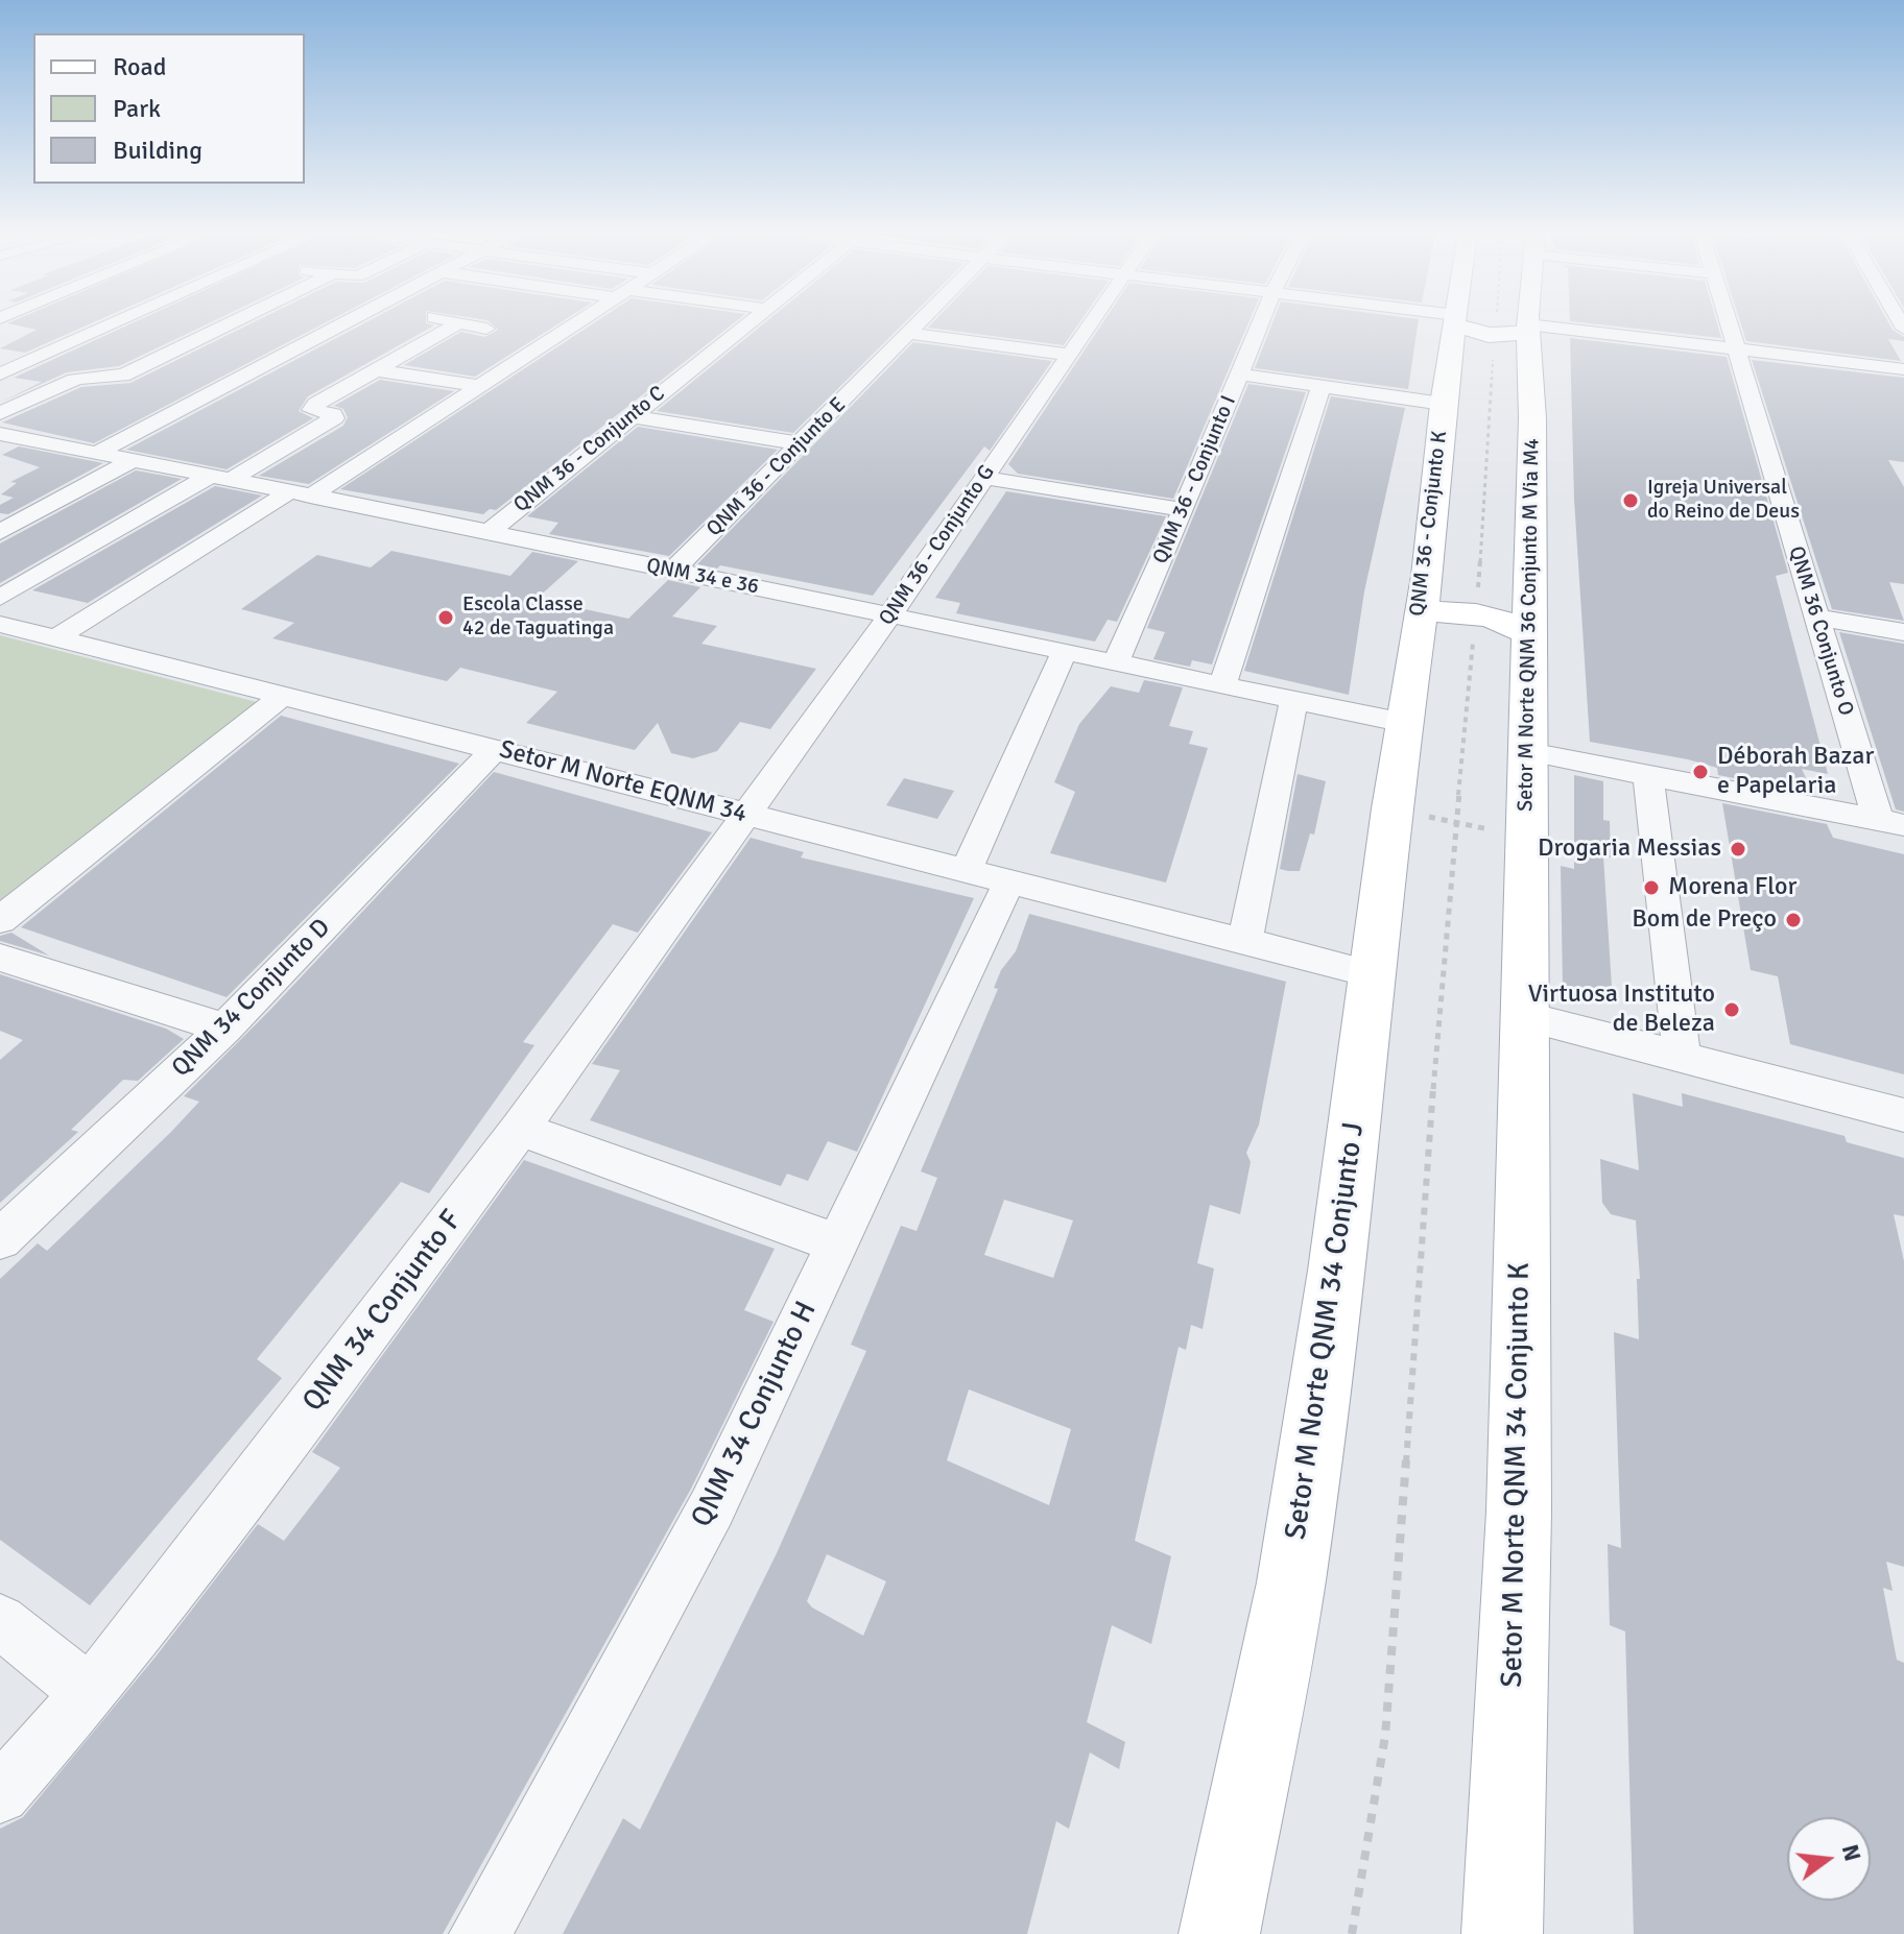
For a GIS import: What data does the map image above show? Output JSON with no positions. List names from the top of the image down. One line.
{"streets":{"main road":["QNM 36 - Conjunto K","Setor M Norte QNM 36 Conjunto M Via M4","Setor M Norte QNM 34 Conjunto J","Setor M Norte QNM 34 Conjunto K"],"street":["QNM 36 - Conjunto C","QNM 36 - Conjunto E","QNM 36 - Conjunto I","QNM 36 - Conjunto G","QNM 34 e 36","QNM 36 Conjunto O","Setor M Norte EQNM 34","QNM 34 Conjunto D","QNM 34 Conjunto F","QNM 34 Conjunto H"]},"crossings":[["QNM 36 - Conjunto C","QNM 34 e 36"],["QNM 36 - Conjunto E","QNM 34 e 36"],["QNM 36 - Conjunto I","QNM 34 e 36"],["QNM 36 - Conjunto K","QNM 34 e 36"],["QNM 36 - Conjunto K","Setor M Norte QNM 34 Conjunto J"],["QNM 36 - Conjunto G","QNM 34 e 36"],["QNM 36 - Conjunto G","Setor M Norte EQNM 34"],["QNM 36 - Conjunto G","QNM 34 Conjunto F"],["QNM 34 e 36","Setor M Norte QNM 34 Conjunto J"],["QNM 34 e 36","QNM 34 Conjunto H"],["Setor M Norte QNM 36 Conjunto M Via M4","Setor M Norte QNM 34 Conjunto K"],["Setor M Norte EQNM 34","QNM 34 Conjunto D"],["Setor M Norte EQNM 34","QNM 34 Conjunto F"],["Setor M Norte EQNM 34","Setor M Norte QNM 34 Conjunto J"],["Setor M Norte EQNM 34","QNM 34 Conjunto H"]],"places":["Igreja Universal do Reino de Deus","Escola Classe 42 de Taguatinga","Déborah Bazar e Papelaria","Drogaria Messias","Morena Flor","Bom de Preço","Virtuosa Instituto de Beleza"],"legend":["Road","Park","Building"],"north":"right"}
